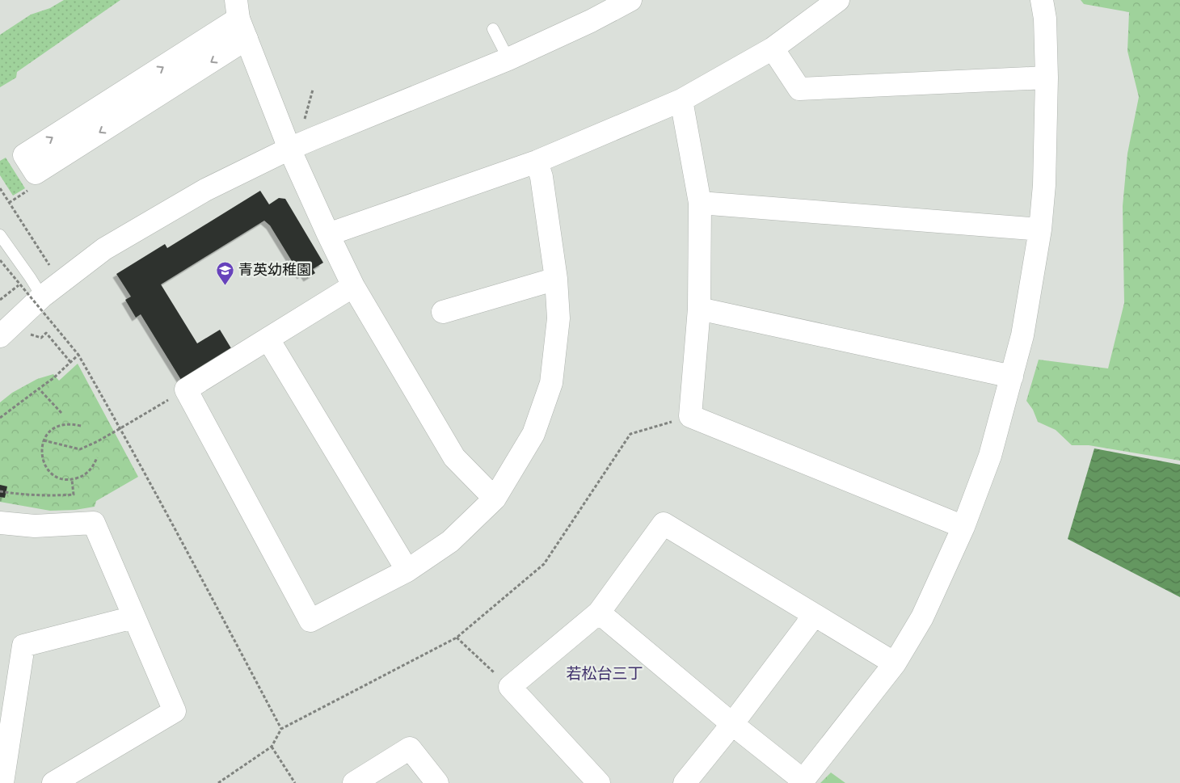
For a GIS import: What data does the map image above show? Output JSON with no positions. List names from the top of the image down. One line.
{"districts":["若松台三丁"],"places":{"school or university":["青英幼稚園"]}}
